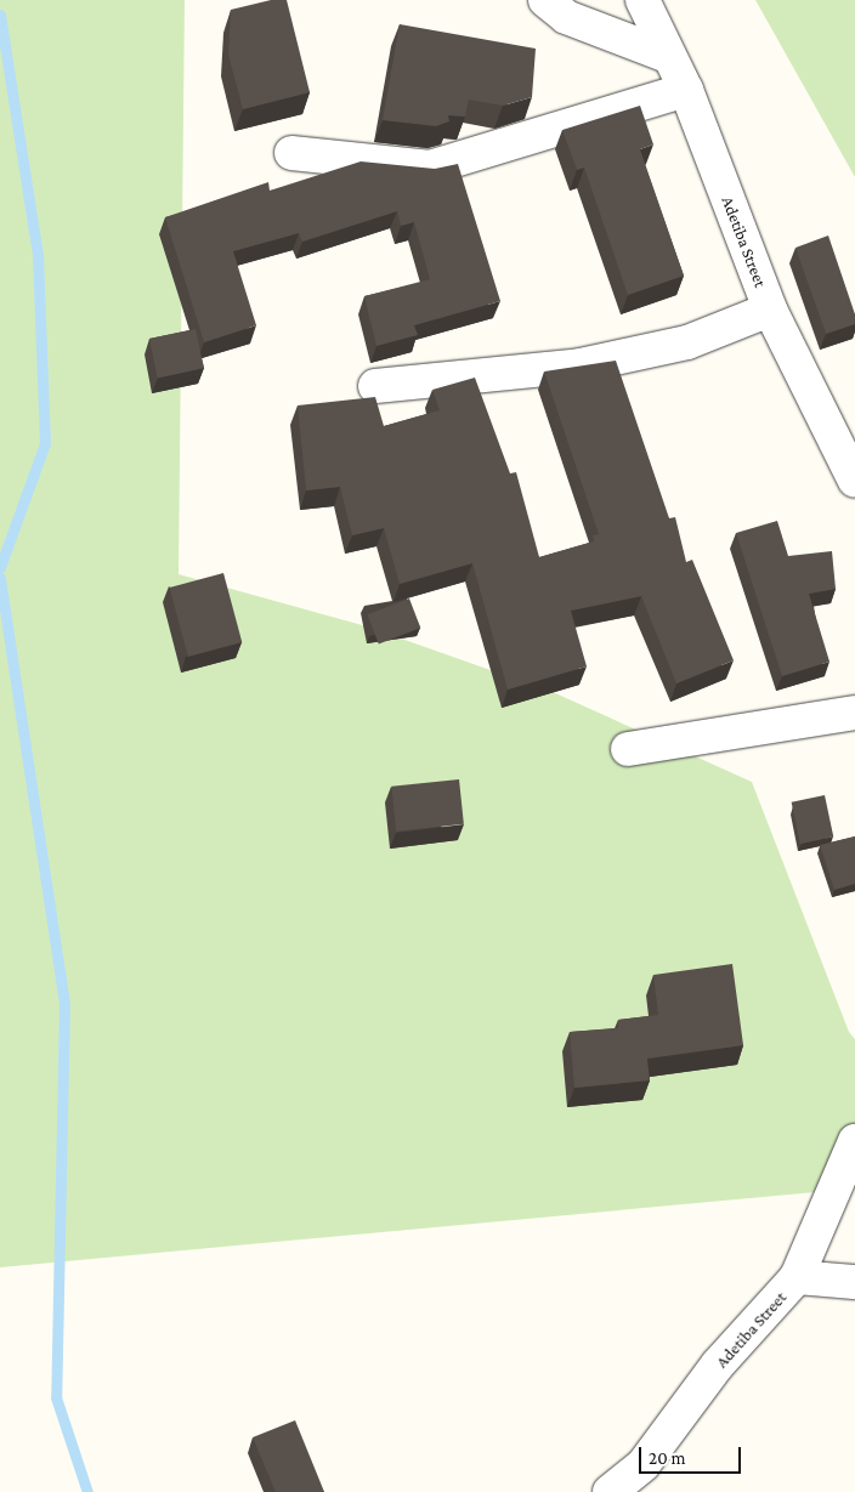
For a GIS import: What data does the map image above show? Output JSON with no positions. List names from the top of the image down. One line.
{"streets":{"street":["Adetiba Street"]},"scale_bar":"20 m"}
